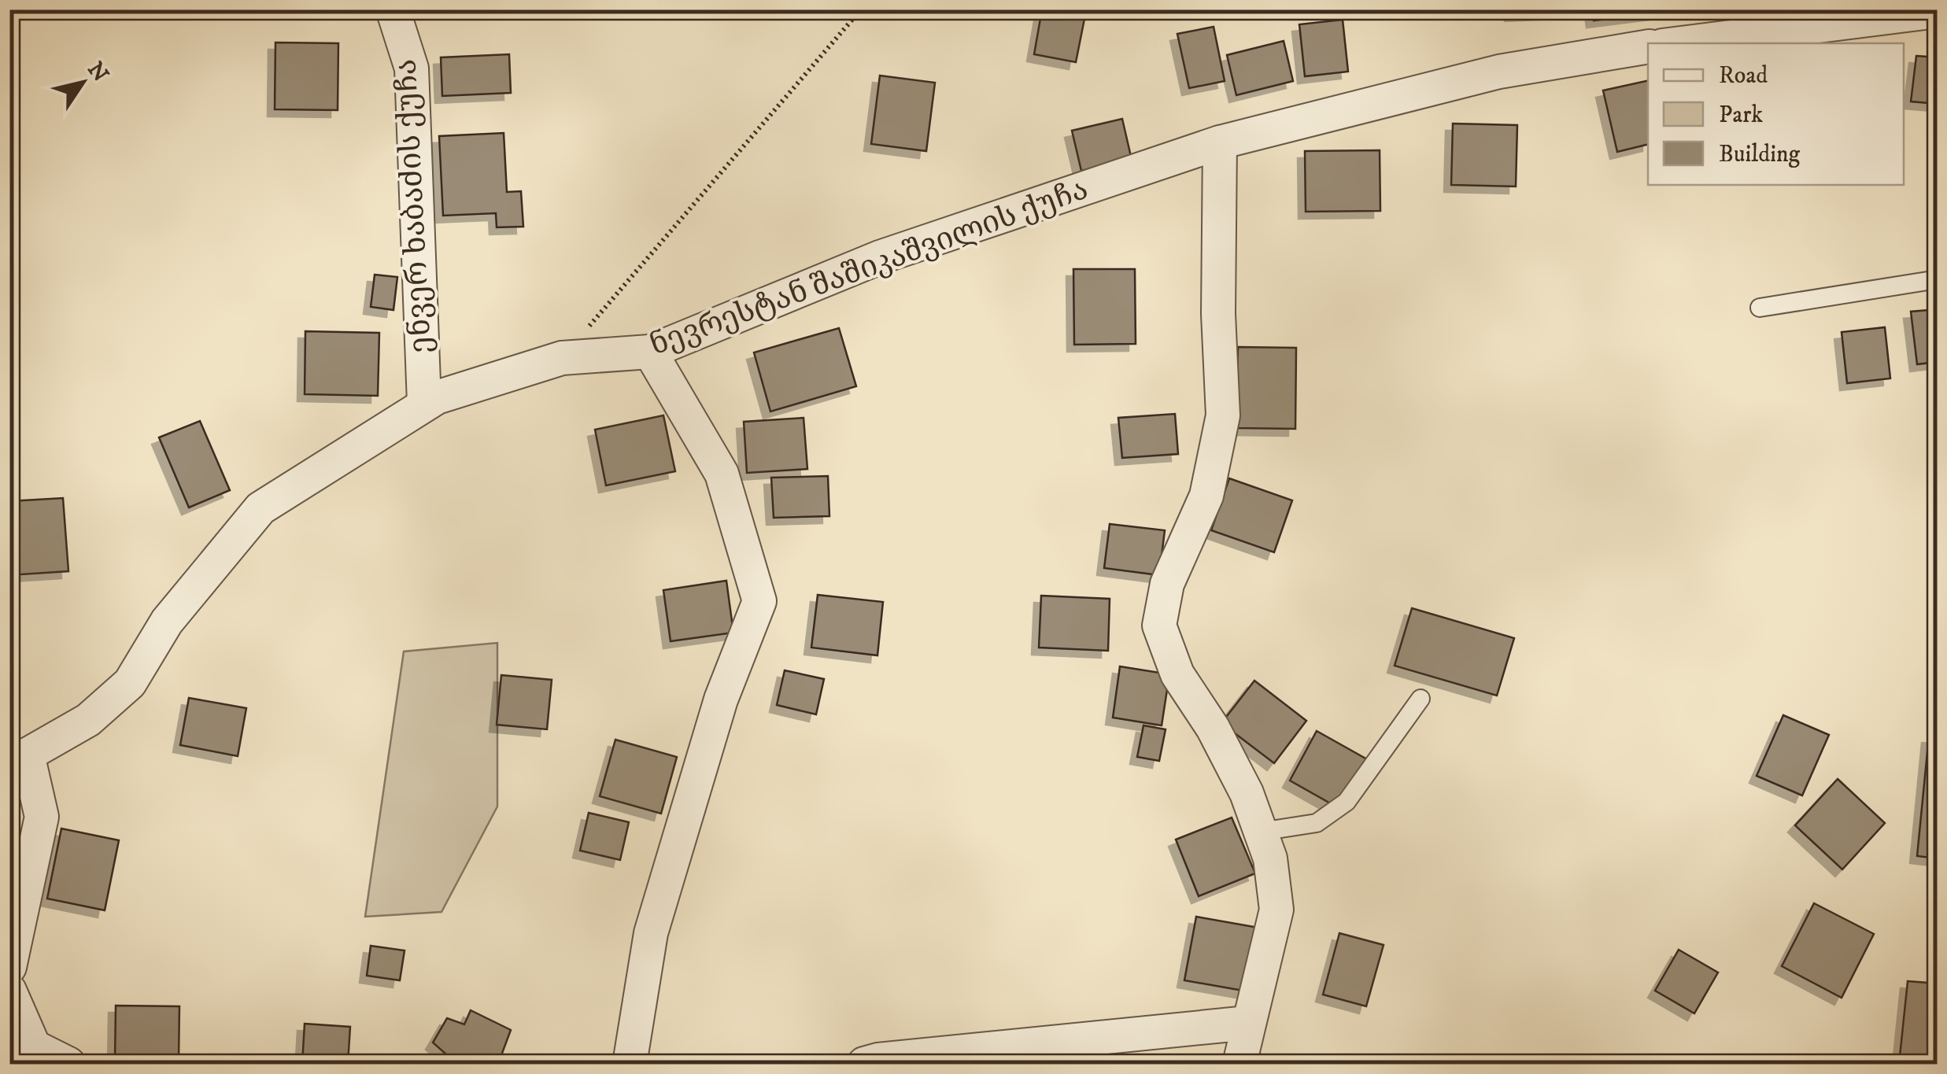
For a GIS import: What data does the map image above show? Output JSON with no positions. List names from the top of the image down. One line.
{"streets":{"street":["ენვერ ხაბაძის ქუჩა","ნევრესტან შაშიკაშვილის ქუჩა"]},"crossings":[["ენვერ ხაბაძის ქუჩა","ნევრესტან შაშიკაშვილის ქუჩა"]],"legend":["Road","Park","Building"],"north":"top right"}
